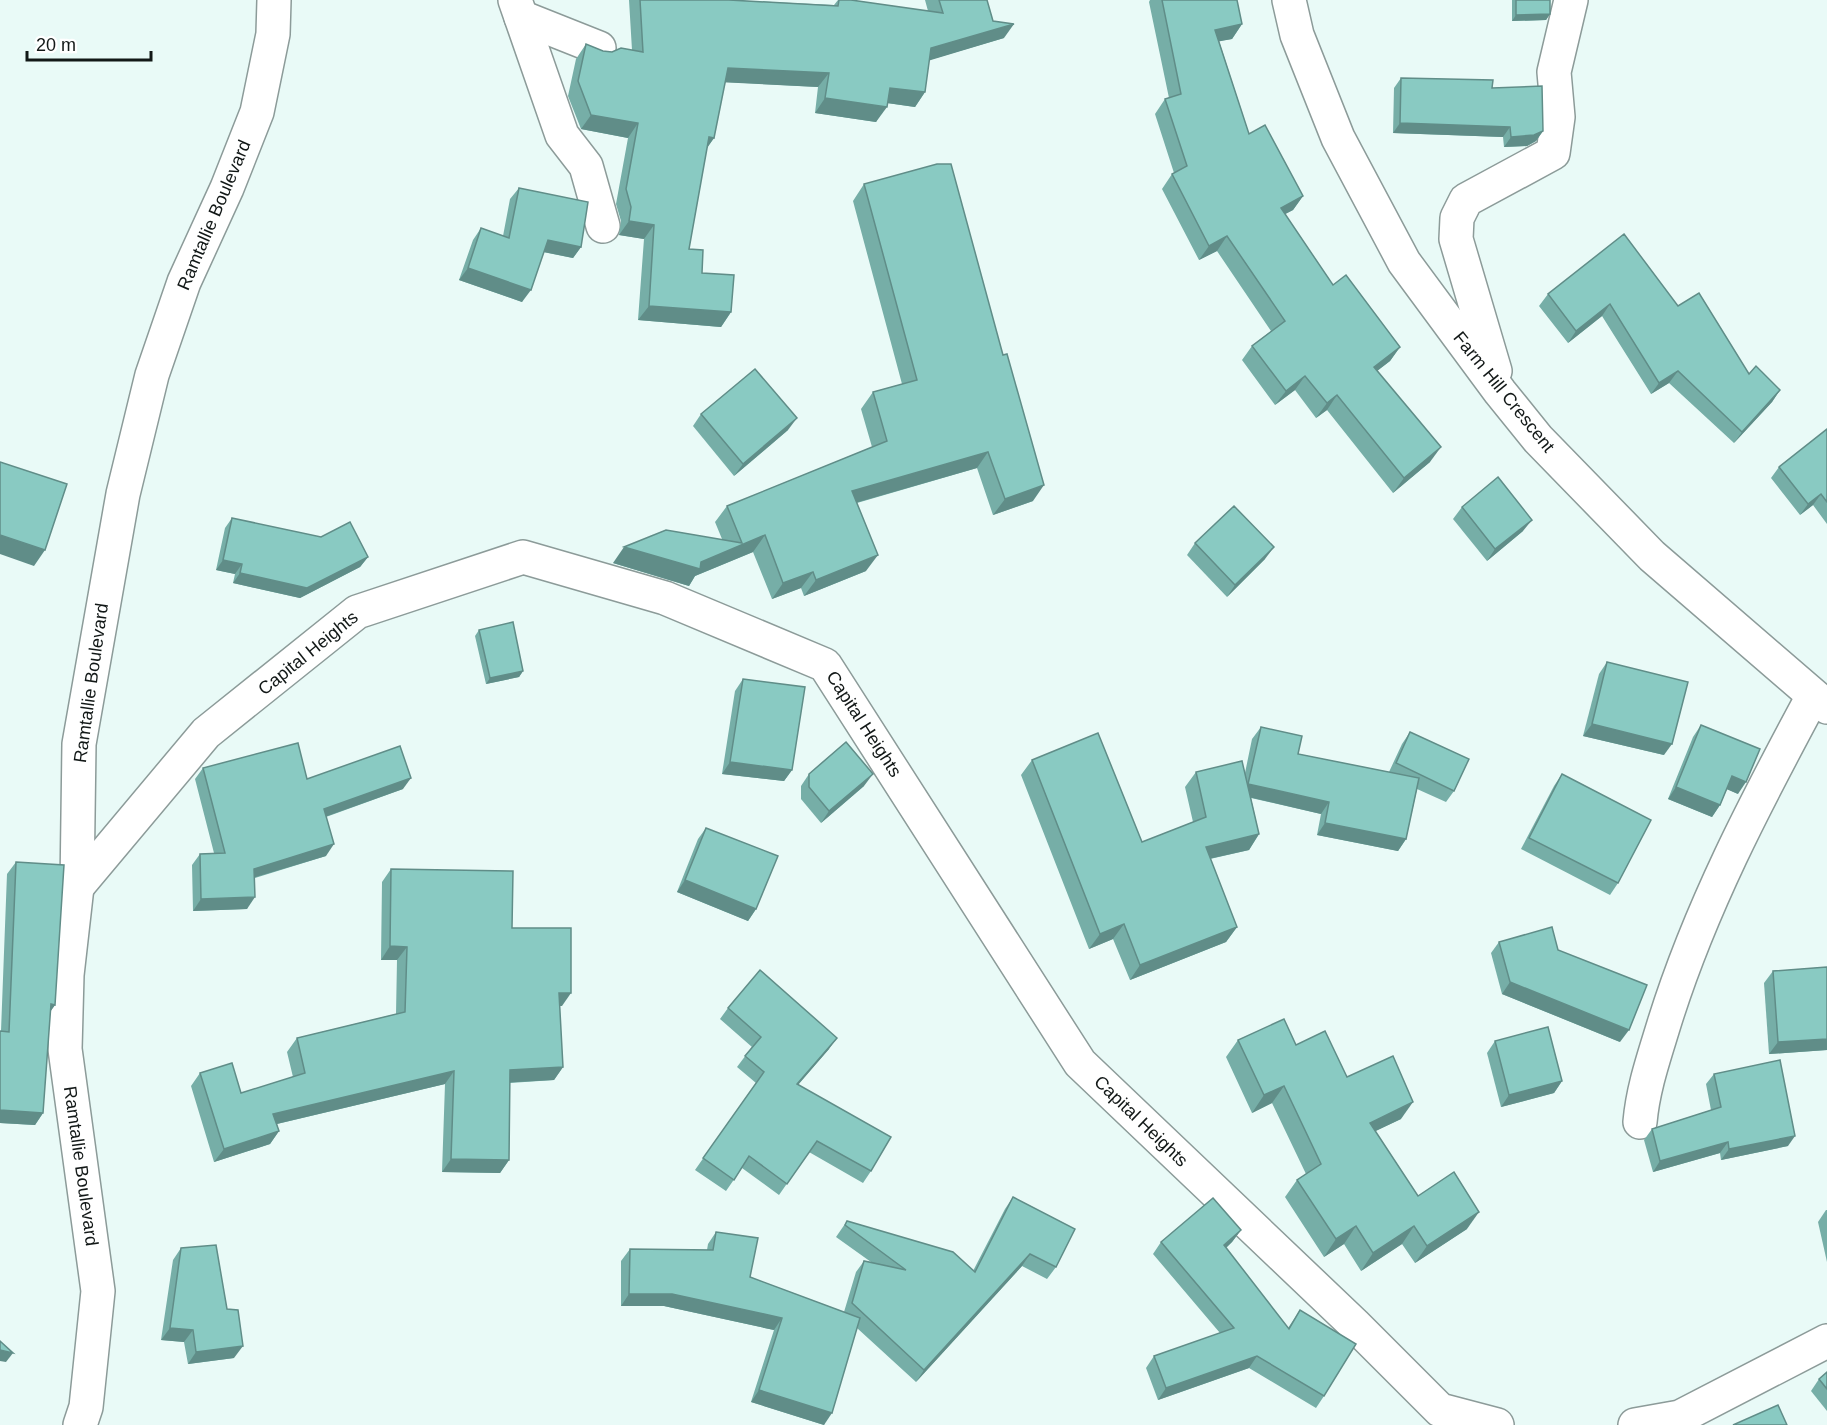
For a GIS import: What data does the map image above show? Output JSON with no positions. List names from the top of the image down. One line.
{"streets":{"street":["Ramtallie Boulevard","Farm Hill Crescent","Capital Heights"]},"crossings":[["Ramtallie Boulevard","Capital Heights"]],"scale_bar":"20 m"}
